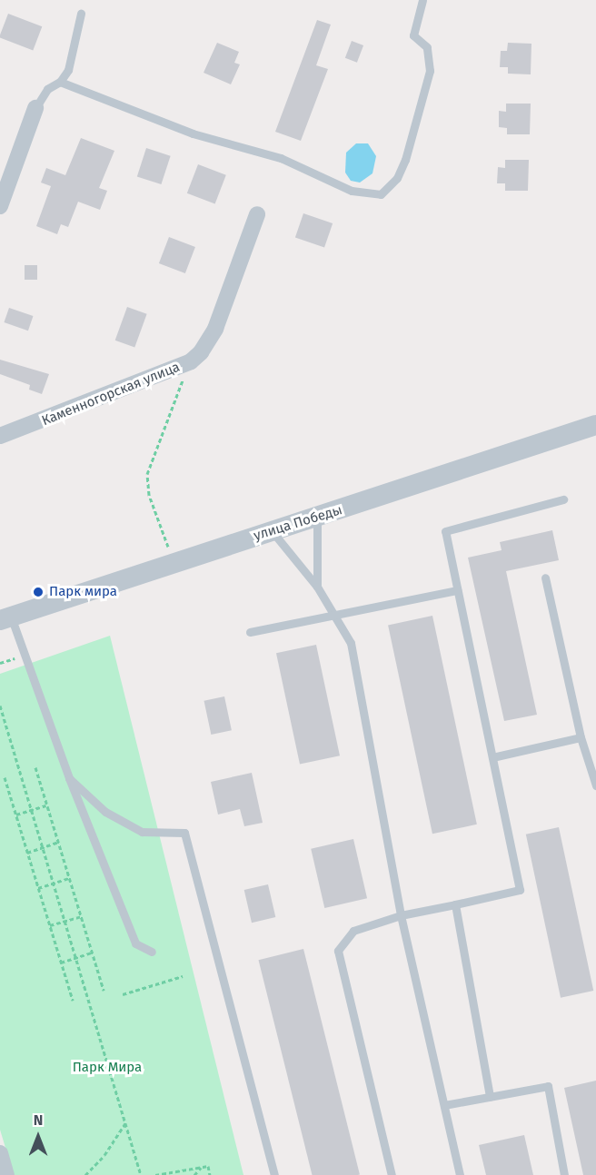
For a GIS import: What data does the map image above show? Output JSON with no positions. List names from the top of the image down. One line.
{"streets":{"street":["Каменногорская улица","улица Победы"]},"parks":["Парк Мира"],"places":["Парк мира"],"north":"top"}
